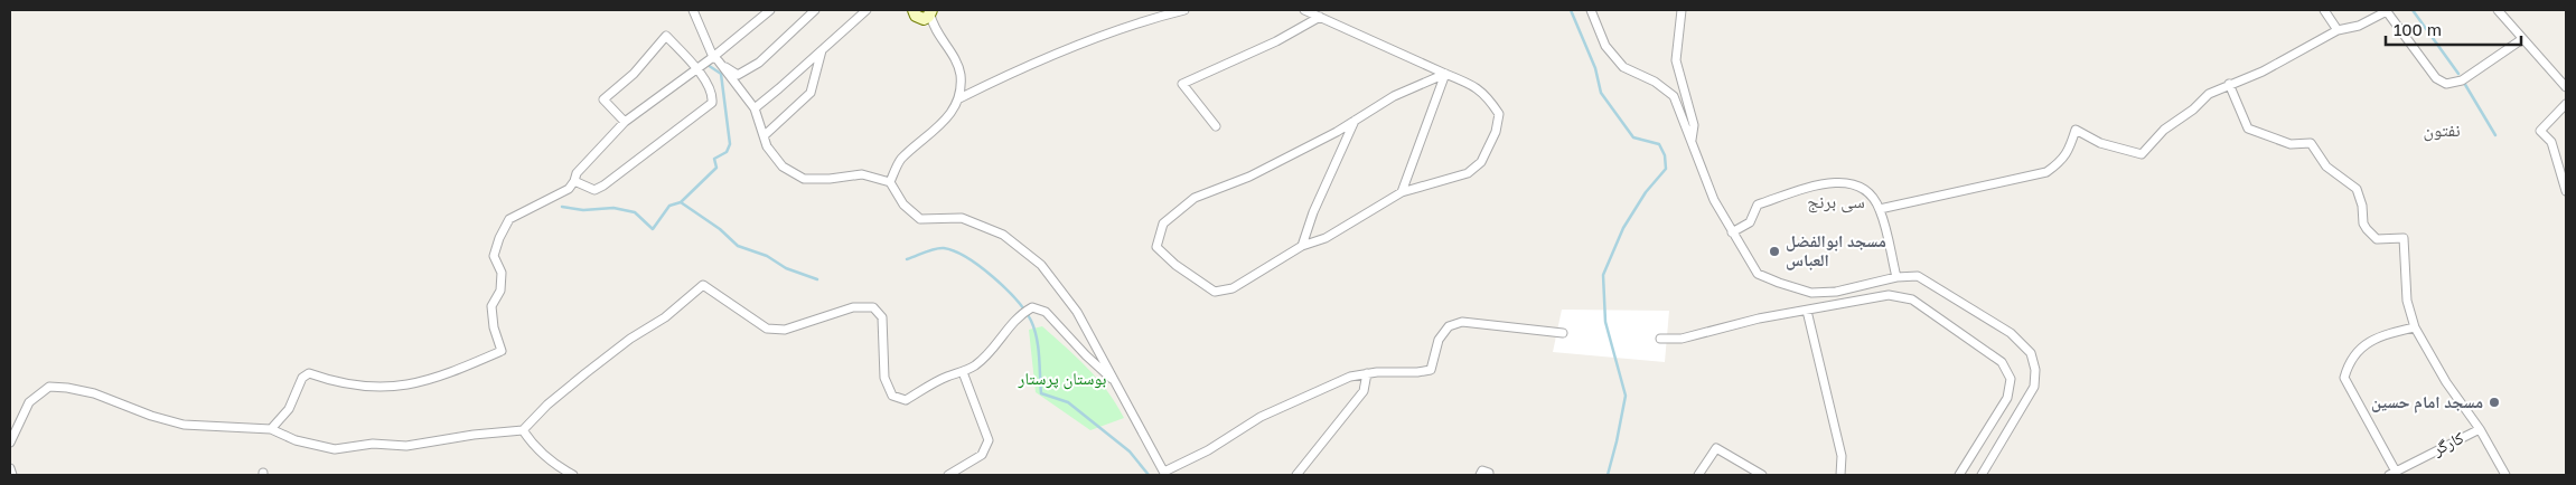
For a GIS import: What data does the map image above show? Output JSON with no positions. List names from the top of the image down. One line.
{"streets":{"street":["کارگر"]},"districts":["نفتون","سی برنج"],"parks":["بوستان پرستار"],"places":["مسجد ابوالفضل العباس","مسجد امام حسین"],"scale_bar":"100 m"}
